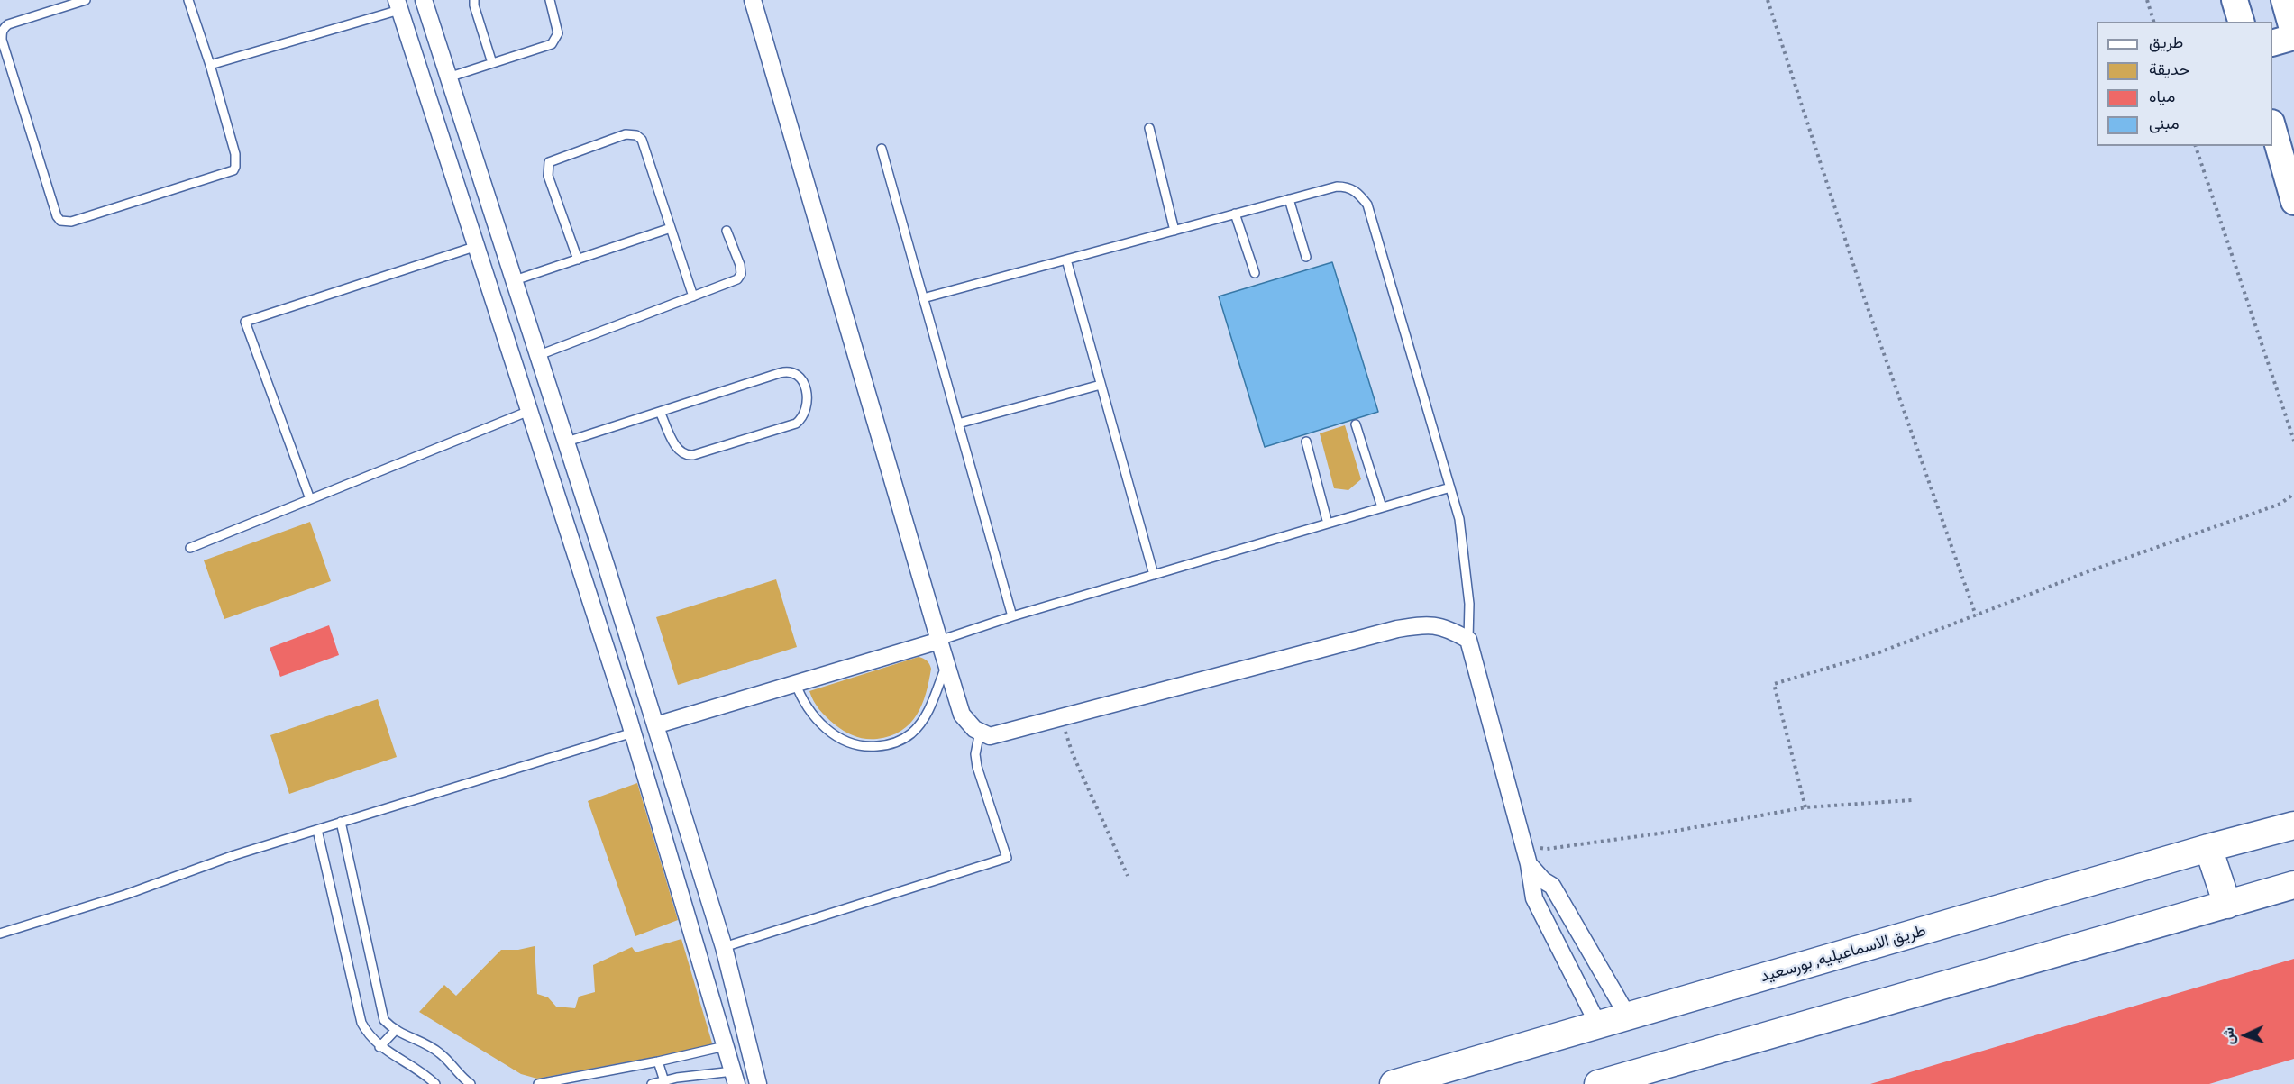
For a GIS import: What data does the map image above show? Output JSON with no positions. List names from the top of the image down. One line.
{"streets":{"highway":["طريق الاسماعيليه, بورسعيد"]},"legend":["طريق","حديقة","مياه","مبنى"],"north":"left"}
